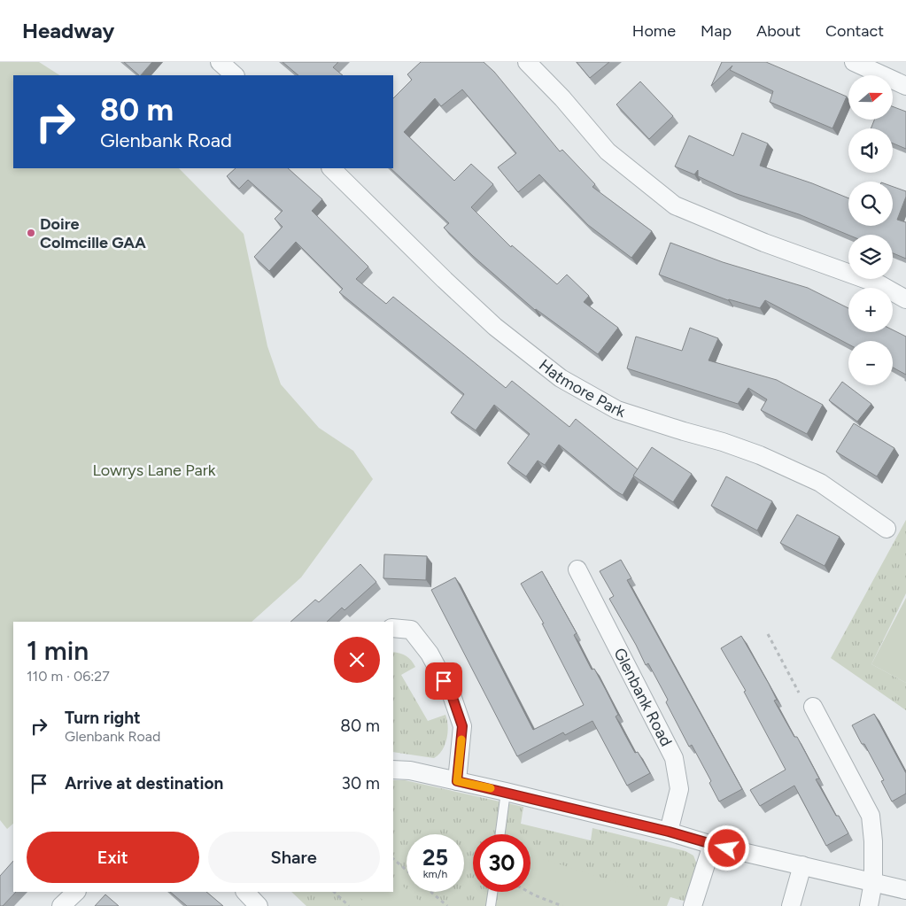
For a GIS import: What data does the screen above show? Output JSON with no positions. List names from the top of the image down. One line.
{"streets":{"street":["Hatmore Park","Glenbank Road"]},"parks":["Lowrys Lane Park"],"places":["Doire Colmcille GAA"],"north":"right","page":{"header":"Headway","nav":["Home","Map","About","Contact"],"map_buttons":["+","−"],"turn":["80 m","Glenbank Road"],"heading":["1 min","110 m · 06:27"],"list":[{"name":"Turn right","note":"Glenbank Road","value":"80 m"},{"name":"Arrive at destination","value":"30 m"}],"buttons":["Exit","Share"],"speed":"25 km/h","limit":"30"}}
